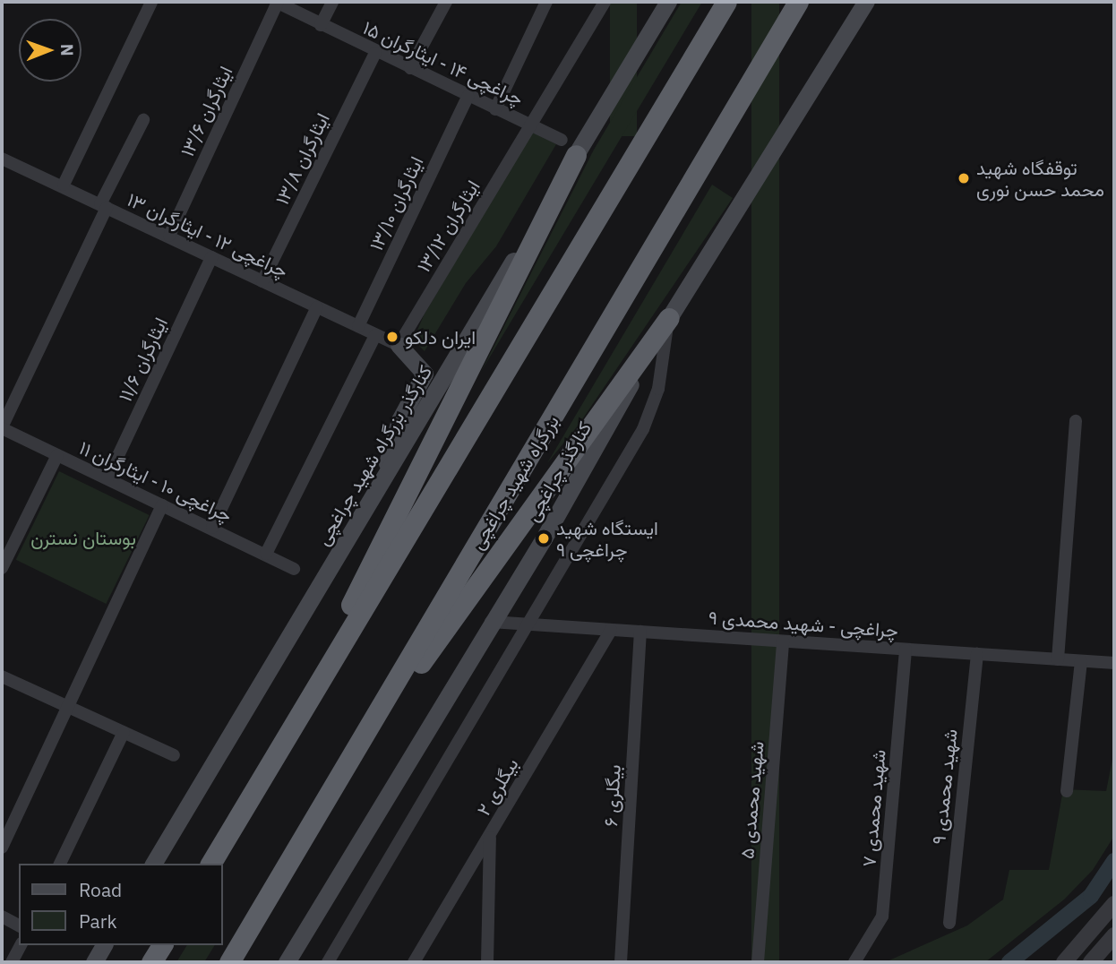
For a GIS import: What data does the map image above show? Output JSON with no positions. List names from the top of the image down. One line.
{"streets":{"highway":["بزرگراه شهید چراغچی"],"main road":["کنارگذر بزرگراه شهید چراغچی","کنارگذر چراغچی"],"street":["چراغچی ۱۴ - ایثارگران ۱۵","ایثارگران ۱۳/۶","ایثارگران ۱۳/۸","ایثارگران ۱۳/۱۰","ایثارگران ۱۳/۱۲","چراغچی ۱۲ - ایثارگران ۱۳","ایثارگران ۱۱/۶","چراغچی ۱۰ - ایثارگران ۱۱","۹ چراغچی - شهید محمدی","بیگلری ۲","شهید محمدی ۹","بیگلری ۶","شهید محمدی ۵","شهید محمدی ۷"]},"crossings":[["چراغچی ۱۴ - ایثارگران ۱۵","ایثارگران ۱۳/۶"],["چراغچی ۱۴ - ایثارگران ۱۵","ایثارگران ۱۳/۸"],["چراغچی ۱۴ - ایثارگران ۱۵","ایثارگران ۱۳/۱۰"],["چراغچی ۱۴ - ایثارگران ۱۵","ایثارگران ۱۳/۱۲"],["ایثارگران ۱۳/۶","چراغچی ۱۲ - ایثارگران ۱۳"],["ایثارگران ۱۳/۸","چراغچی ۱۲ - ایثارگران ۱۳"],["ایثارگران ۱۳/۱۰","چراغچی ۱۲ - ایثارگران ۱۳"],["ایثارگران ۱۳/۱۲","چراغچی ۱۲ - ایثارگران ۱۳"],["چراغچی ۱۲ - ایثارگران ۱۳","ایثارگران ۱۱/۶"],["ایثارگران ۱۱/۶","چراغچی ۱۰ - ایثارگران ۱۱"],["کنارگذر چراغچی","۹ چراغچی - شهید محمدی"],["۹ چراغچی - شهید محمدی","بیگلری ۲"],["۹ چراغچی - شهید محمدی","شهید محمدی ۹"],["۹ چراغچی - شهید محمدی","بیگلری ۶"],["۹ چراغچی - شهید محمدی","شهید محمدی ۵"],["۹ چراغچی - شهید محمدی","شهید محمدی ۷"]],"parks":["بوستان نسترن"],"places":["توقفگاه شهید محمد حسن نوری","ایران دلکو","ایستگاه شهید چراغچی ۹"],"legend":["Road","Park"],"north":"right"}
